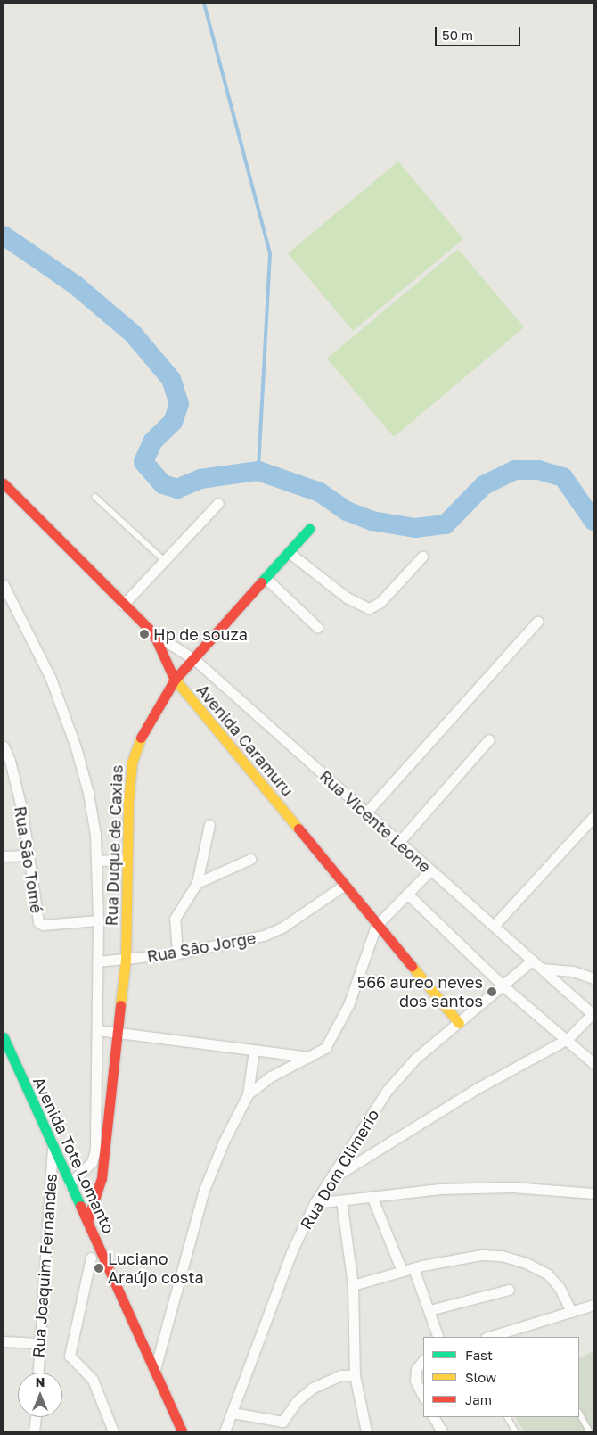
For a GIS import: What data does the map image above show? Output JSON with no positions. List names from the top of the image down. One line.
{"streets":{"street":["Avenida Caramuru","Rua Vicente Leone","Rua Duque de Caxias","Rua São Tomé","Rua São Jorge","Avenida Tote Lomanto","Rua Dom Climerio","Rua Joaquim Fernandes"]},"crossings":[["Avenida Caramuru","Rua Vicente Leone"],["Avenida Caramuru","Rua Duque de Caxias"],["Avenida Caramuru","Rua São Jorge"],["Avenida Caramuru","Rua Dom Climerio"],["Rua Vicente Leone","Rua Duque de Caxias"],["Rua Vicente Leone","Rua Dom Climerio"],["Rua Duque de Caxias","Rua São Tomé"],["Rua Duque de Caxias","Rua São Jorge"],["Rua Duque de Caxias","Avenida Tote Lomanto"],["Avenida Tote Lomanto","Rua Joaquim Fernandes"]],"places":["Hp de souza","566 aureo neves dos santos","Luciano Araújo costa"],"legend":["Fast","Slow","Jam"],"scale_bar":"50 m","north":"top"}
